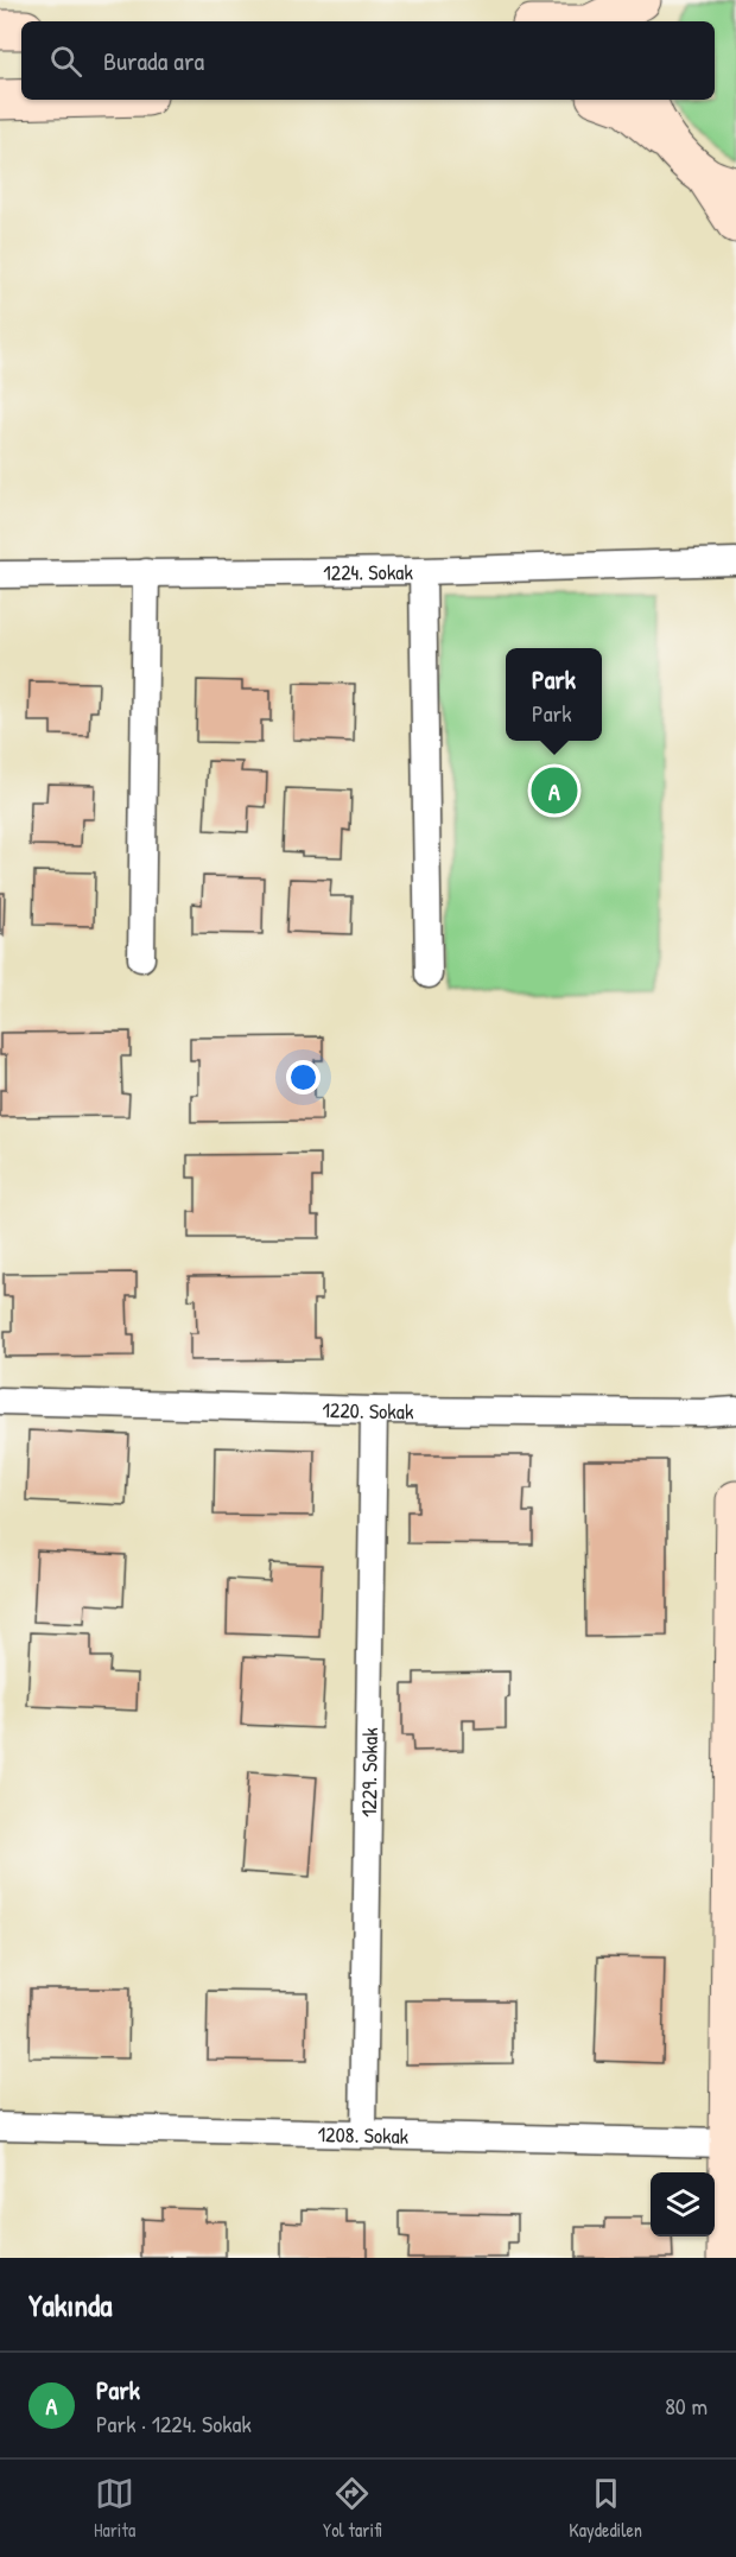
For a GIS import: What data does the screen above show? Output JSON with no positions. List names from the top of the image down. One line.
{"streets":{"street":["1224. Sokak","1220. Sokak","1229. Sokak","1208. Sokak"]},"crossings":[["1220. Sokak","1229. Sokak"],["1229. Sokak","1208. Sokak"]],"page":{"search":"Burada ara","popup":["Park","Park"],"pins":"A","heading":"Yakında","list":[{"mark":"A","name":"Park","note":"Park · 1224. Sokak","value":"80 m"}],"nav":["Harita","Yol tarifi","Kaydedilen"]}}
